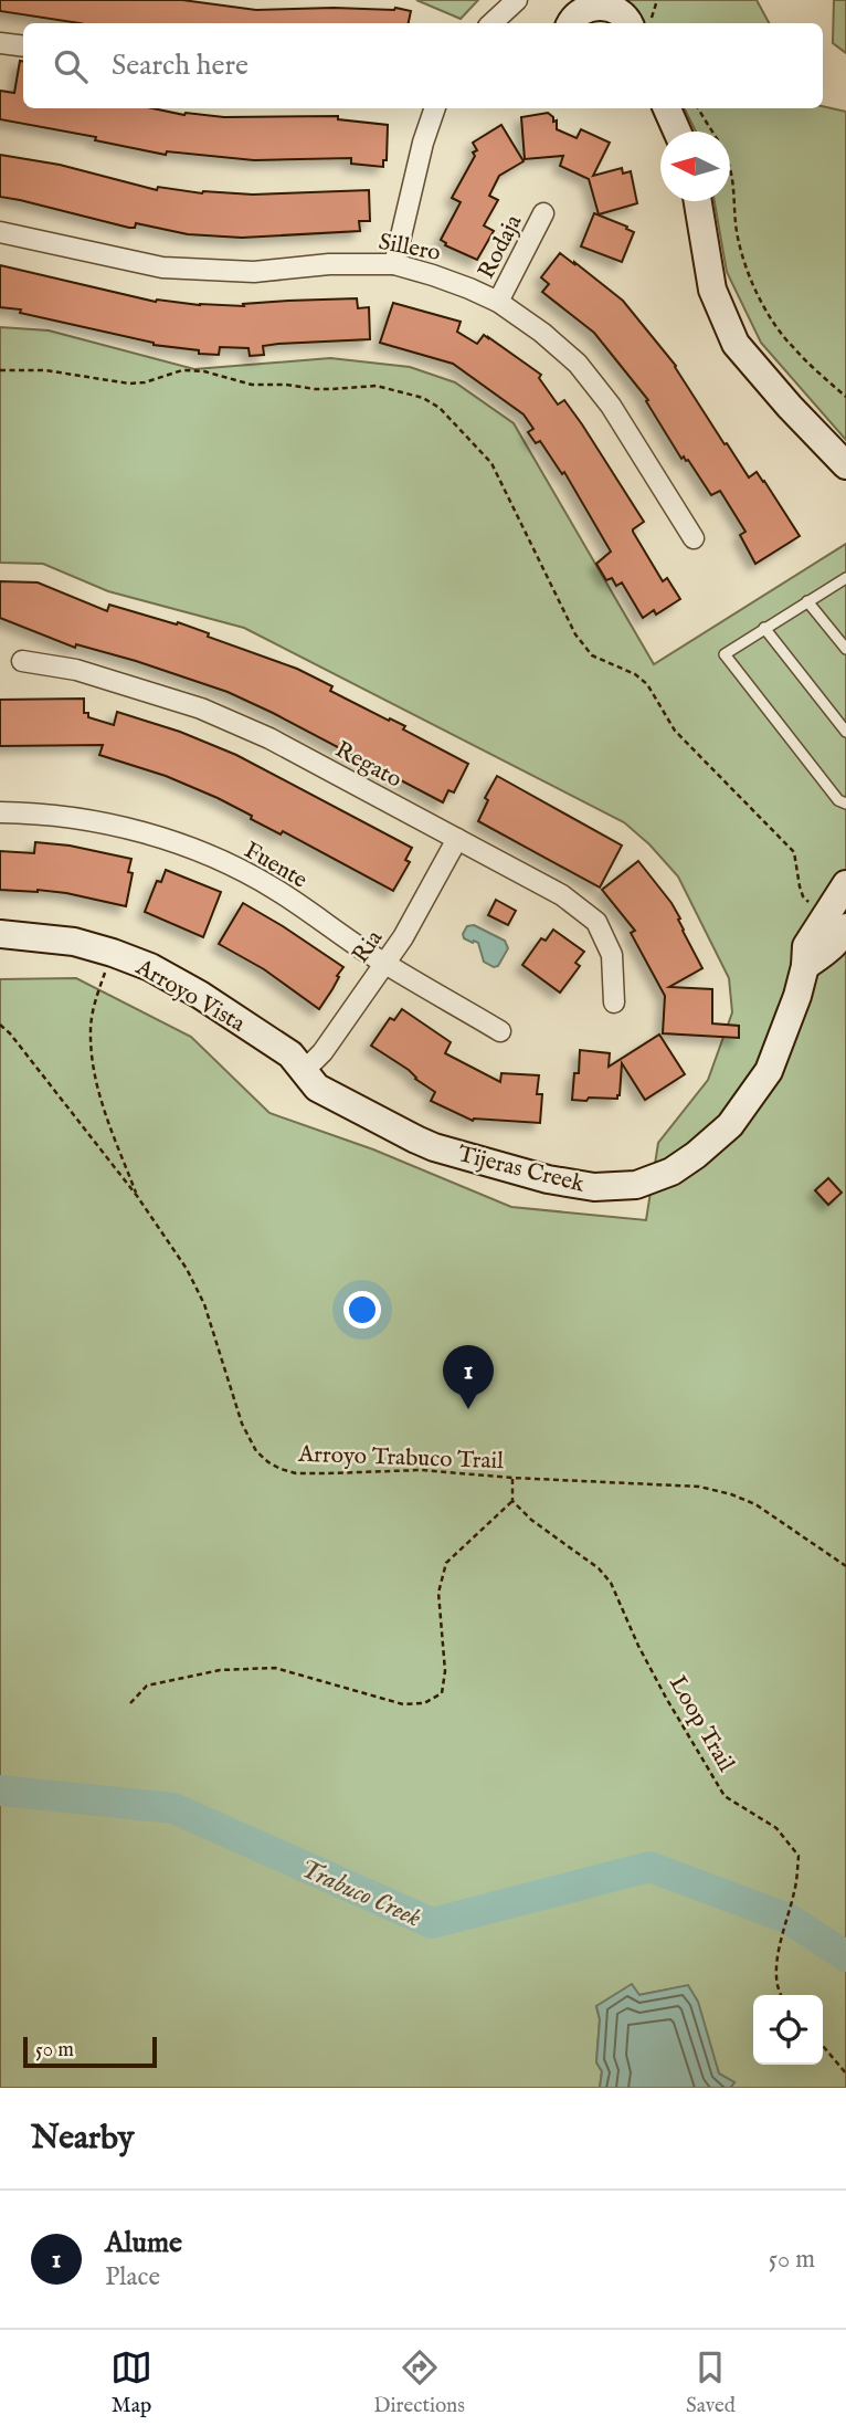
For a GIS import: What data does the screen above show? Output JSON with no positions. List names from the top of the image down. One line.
{"streets":{"street":["Sillero","Rodaja","Regato","Fuente","Ria","Arroyo Vista","Tijeras Creek"],"path":["Arroyo Trabuco Trail","Loop Trail"]},"crossings":[["Sillero","Rodaja"],["Regato","Ria"],["Fuente","Ria"],["Ria","Arroyo Vista"],["Ria","Tijeras Creek"],["Arroyo Vista","Tijeras Creek"]],"water":["Trabuco Creek"],"scale_bar":"50 m","north":"left","page":{"search":"Search here","pins":"1","scale":"50 m","heading":"Nearby","list":[{"mark":"1","name":"Alume","note":"Place","value":"50 m"}],"nav":["Map","Directions","Saved"]}}
